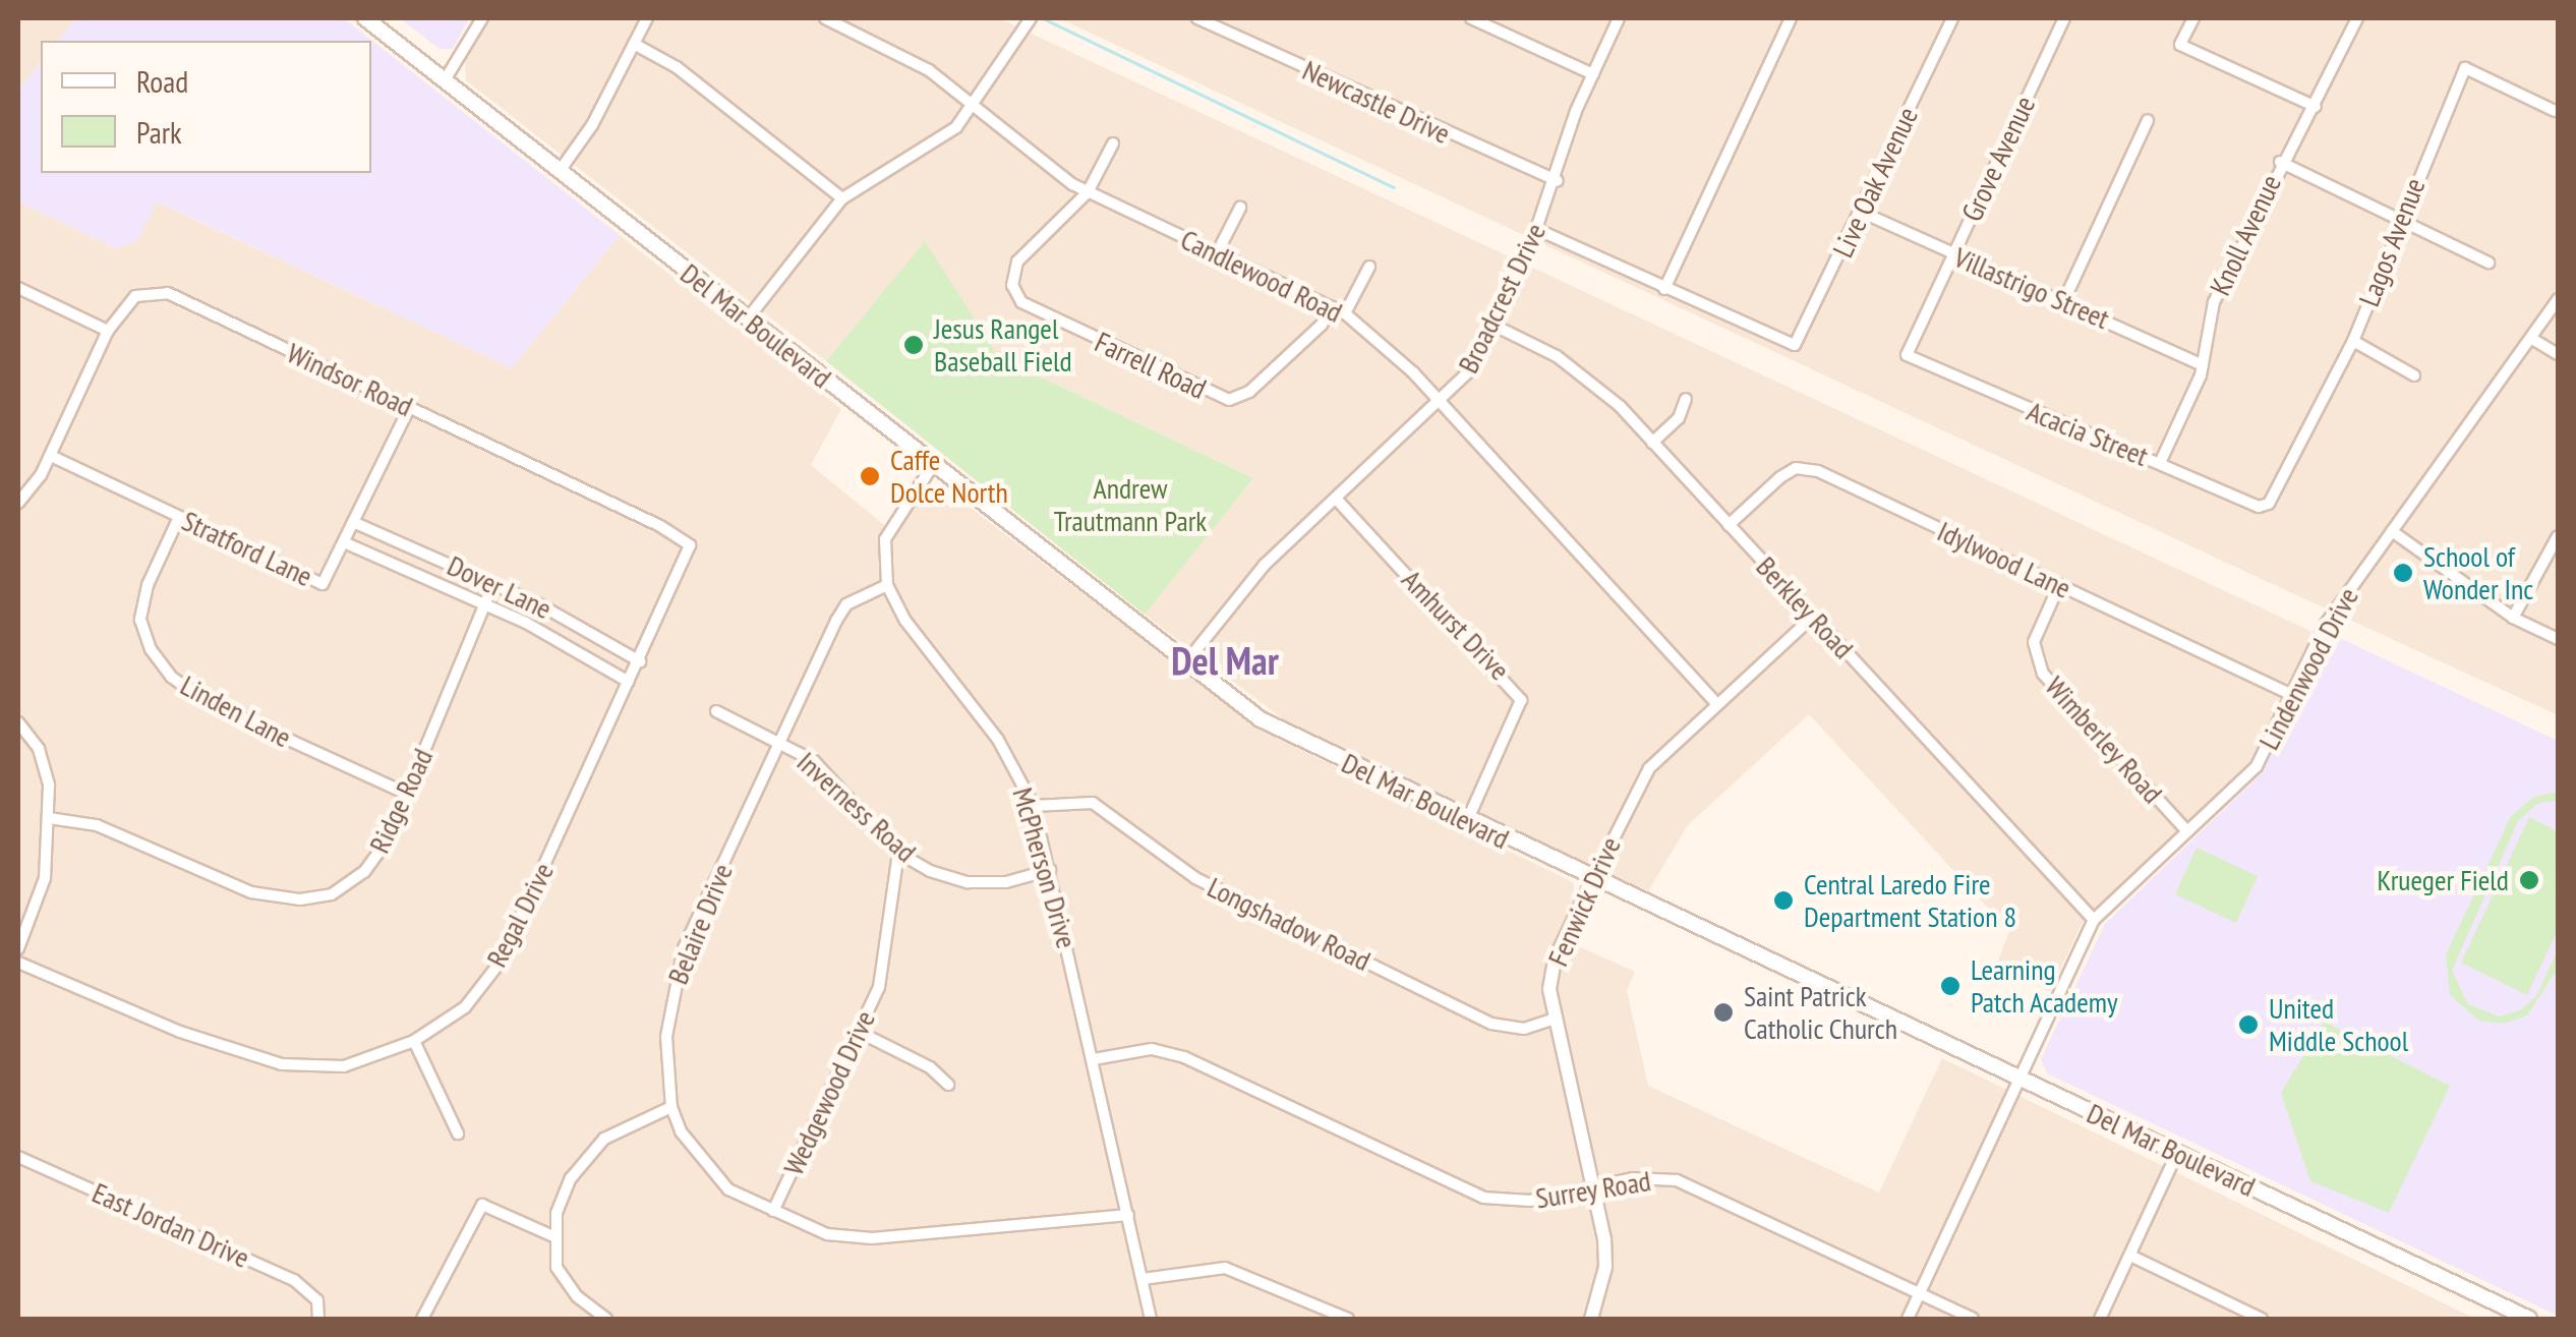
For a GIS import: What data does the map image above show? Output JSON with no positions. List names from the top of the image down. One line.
{"streets":{"main road":["Del Mar Boulevard"],"street":["Newcastle Drive","Grove Avenue","Live Oak Avenue","Knoll Avenue","Lagos Avenue","Candlewood Road","Villastrigo Street","Broadcrest Drive","Farrell Road","Windsor Road","Acacia Street","Stratford Lane","Idylwood Lane","Dover Lane","Berkley Road","Amhurst Drive","Lindenwood Drive","Linden Lane","Wimberley Road","Ridge Road","Inverness Road","McPherson Drive","Fenwick Drive","Regal Drive","Belaire Drive","Longshadow Road","Wedgewood Drive","Surrey Road","East Jordan Drive"]},"crossings":[["Newcastle Drive","Broadcrest Drive"],["Grove Avenue","Villastrigo Street"],["Grove Avenue","Acacia Street"],["Live Oak Avenue","Villastrigo Street"],["Knoll Avenue","Villastrigo Street"],["Knoll Avenue","Acacia Street"],["Lagos Avenue","Acacia Street"],["Candlewood Road","Broadcrest Drive"],["Candlewood Road","Farrell Road"],["Candlewood Road","Fenwick Drive"],["Broadcrest Drive","Del Mar Boulevard"],["Broadcrest Drive","Berkley Road"],["Broadcrest Drive","Amhurst Drive"],["Del Mar Boulevard","Amhurst Drive"],["Del Mar Boulevard","Lindenwood Drive"],["Del Mar Boulevard","Fenwick Drive"],["Windsor Road","Stratford Lane"],["Windsor Road","Regal Drive"],["Stratford Lane","Dover Lane"],["Stratford Lane","Linden Lane"],["Idylwood Lane","Berkley Road"],["Idylwood Lane","Lindenwood Drive"],["Idylwood Lane","Wimberley Road"],["Dover Lane","Ridge Road"],["Dover Lane","Regal Drive"],["Berkley Road","Lindenwood Drive"],["Berkley Road","Fenwick Drive"],["Lindenwood Drive","Wimberley Road"],["Lindenwood Drive","Surrey Road"],["Linden Lane","Ridge Road"],["Inverness Road","McPherson Drive"],["Inverness Road","Belaire Drive"],["Inverness Road","Wedgewood Drive"],["McPherson Drive","Belaire Drive"],["McPherson Drive","Longshadow Road"],["McPherson Drive","Surrey Road"],["Fenwick Drive","Longshadow Road"],["Fenwick Drive","Surrey Road"],["Belaire Drive","Wedgewood Drive"]],"districts":["Del Mar"],"parks":["Andrew Trautmann Park"],"places":["Jesus Rangel Baseball Field","Caffe Dolce North","School of Wonder Inc","Krueger Field","Central Laredo Fire Department Station 8","Learning Patch Academy","Saint Patrick Catholic Church","United Middle School"],"legend":["Road","Park"]}
